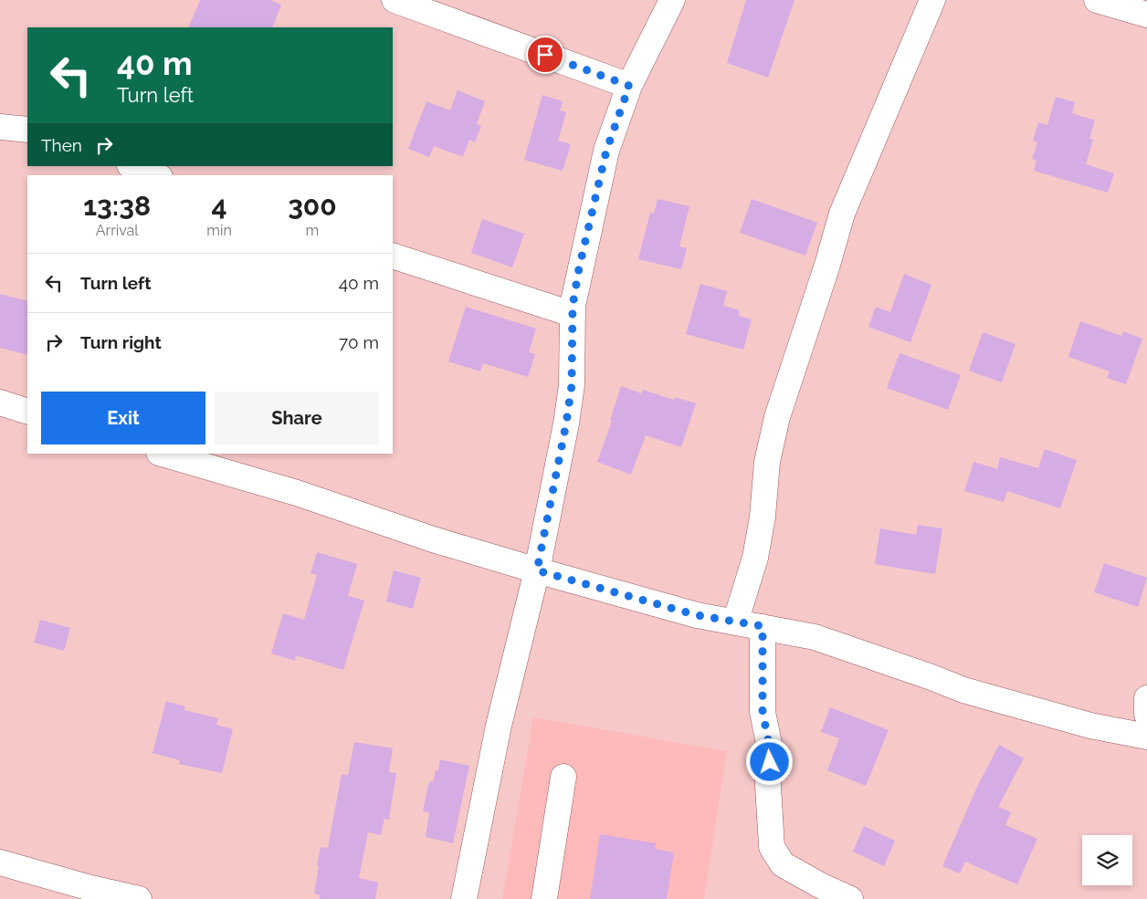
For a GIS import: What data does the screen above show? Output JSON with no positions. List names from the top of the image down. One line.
{"page":{"turn":["40 m","Turn left"],"then":"Then","eta":["13:38","Arrival","4","min","300","m"],"list":[{"name":"Turn left","value":"40 m"},{"name":"Turn right","value":"70 m"}],"buttons":["Exit","Share"]}}
